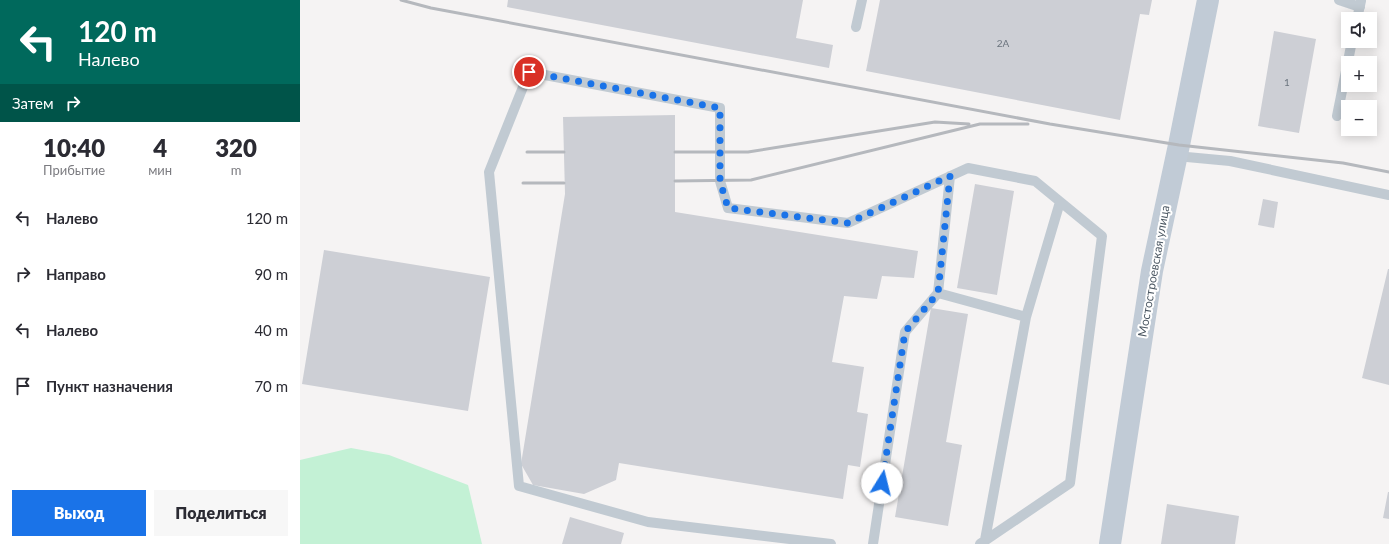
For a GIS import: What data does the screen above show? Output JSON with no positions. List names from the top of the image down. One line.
{"streets":{"main road":["Мостостроевская улица"]},"house_numbers":["2А","1"],"page":{"turn":["120 m","Налево"],"map_buttons":["+","−"],"then":"Затем","eta":["10:40","Прибытие","4","мин","320","m"],"list":[{"name":"Налево","value":"120 m"},{"name":"Направо","value":"90 m"},{"name":"Налево","value":"40 m"},{"name":"Пункт назначения","value":"70 m"}],"buttons":["Выход","Поделиться"]}}
